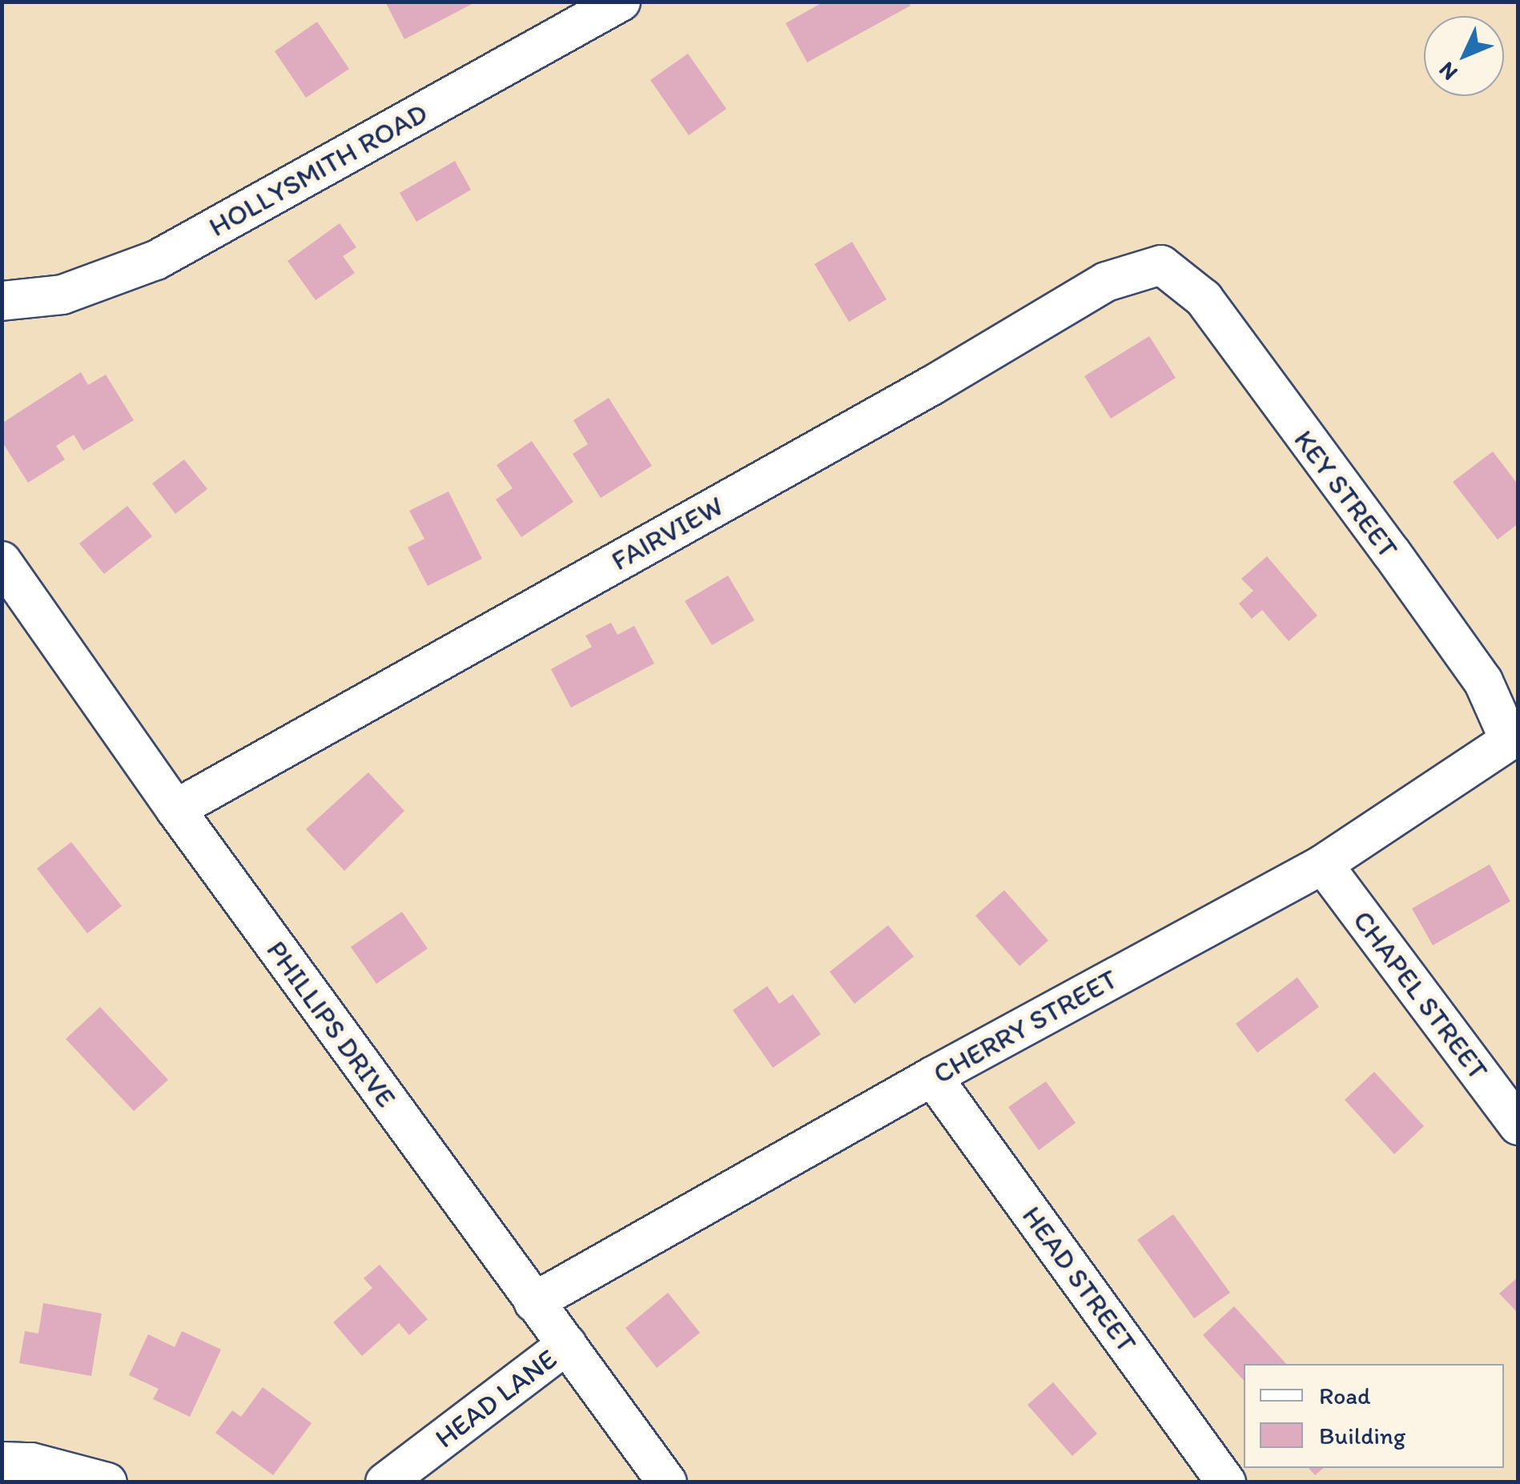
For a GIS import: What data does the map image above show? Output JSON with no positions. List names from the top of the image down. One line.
{"streets":{"street":["HOLLYSMITH ROAD","KEY STREET","FAIRVIEW","CHAPEL STREET","PHILLIPS DRIVE","CHERRY STREET","HEAD STREET","HEAD LANE"]},"crossings":[["KEY STREET","FAIRVIEW"],["KEY STREET","CHERRY STREET"],["FAIRVIEW","PHILLIPS DRIVE"],["CHAPEL STREET","CHERRY STREET"],["PHILLIPS DRIVE","CHERRY STREET"],["PHILLIPS DRIVE","HEAD LANE"],["CHERRY STREET","HEAD STREET"]],"legend":["Road","Building"],"north":"bottom left"}
